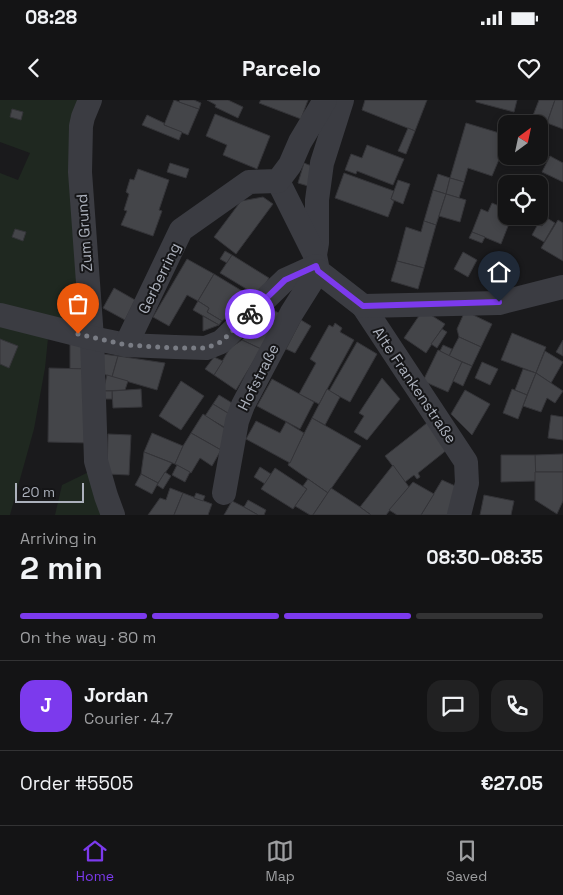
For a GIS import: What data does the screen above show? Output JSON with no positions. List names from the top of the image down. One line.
{"streets":{"street":["Zum Grund","Gerberring","Hofstraße","Alte Frankenstraße"]},"crossings":[["Hofstraße","Alte Frankenstraße"]],"scale_bar":"20 m","north":"top right","page":{"status":"08:28","header":"Parcelo","scale":"20 m","heading":["2 min","Arriving in","08:30–08:35"],"panel":["Jordan","Courier · 4.7","Order #5505","€27.05"],"bar":"On the way · 80 m","round":"J","tabs":["Home","Map","Saved"]}}
